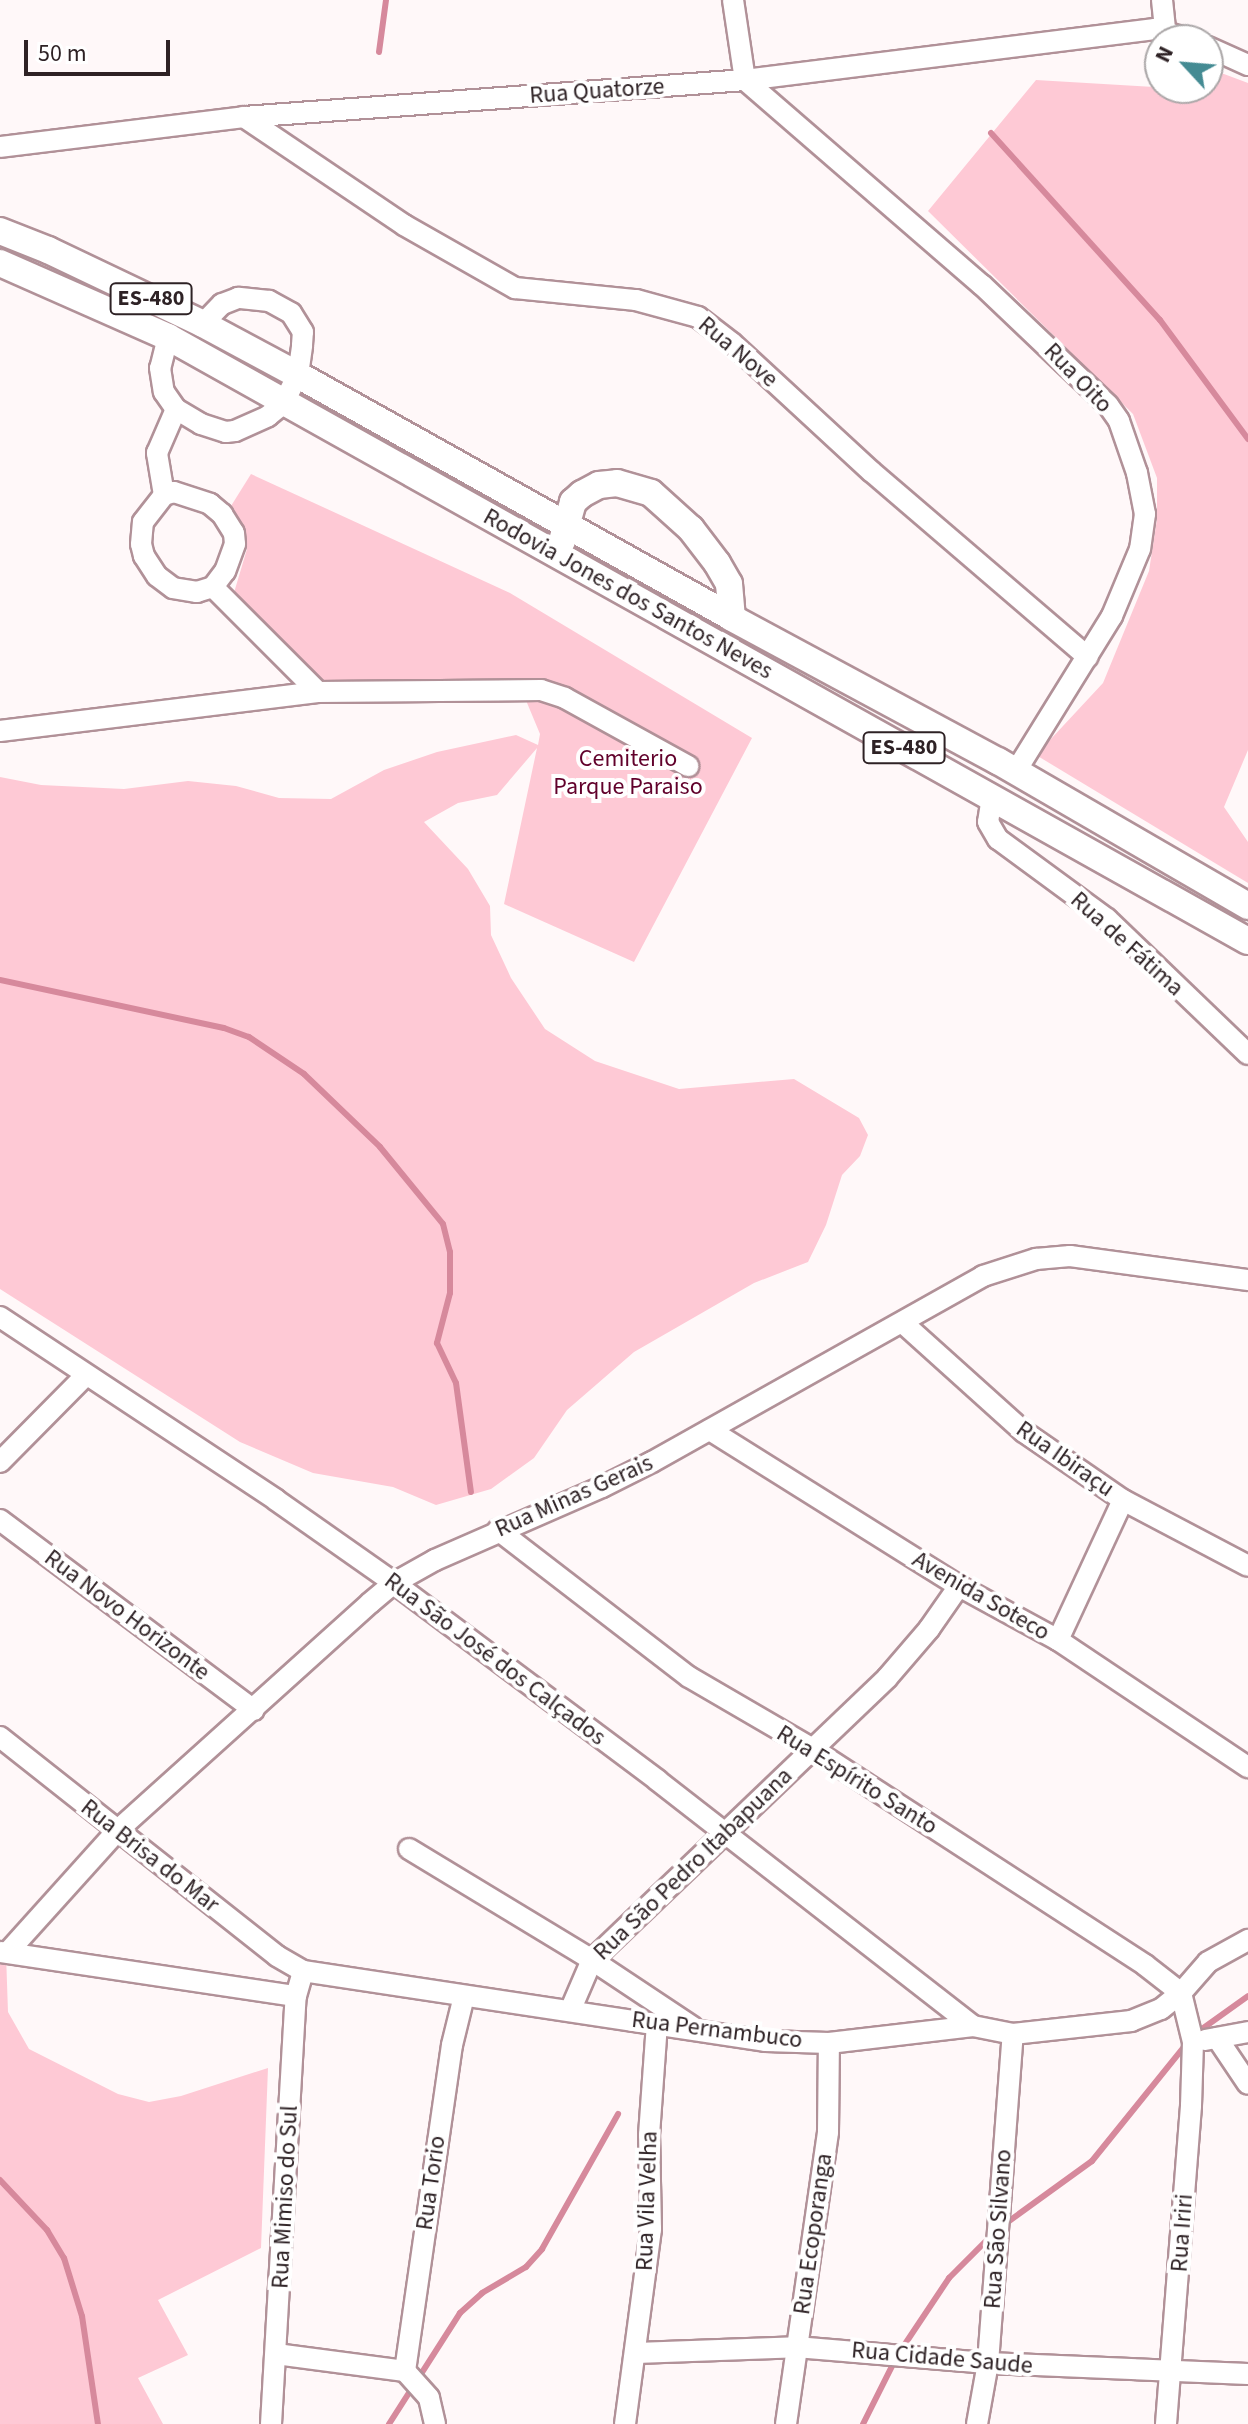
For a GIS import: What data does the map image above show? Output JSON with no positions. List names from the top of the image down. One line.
{"streets":{"main road":["ES-480","Rodovia Jones dos Santos Neves"],"street":["Rua Quatorze","Rua Nove","Rua Oito","Rua de Fátima","Rua Ibiraçu","Rua Minas Gerais","Avenida Soteco","Rua Novo Horizonte","Rua São José dos Calçados","Rua Espírito Santo","Rua Brisa do Mar","Rua São Pedro Itabapuana","Rua Pernambuco","Rua Torio","Rua Mimiso do Sul","Rua Vila Velha","Rua São Silvano","Rua Iriri","Rua Ecoporanga","Rua Cidade Saude"]},"crossings":[["Rua Quatorze","Rua Nove"],["Rua Quatorze","Rua Oito"],["Rua Nove","Rua Oito"],["Rua Oito","Rodovia Jones dos Santos Neves"],["Rodovia Jones dos Santos Neves","Rua de Fátima"],["Rua Ibiraçu","Rua Minas Gerais"],["Rua Minas Gerais","Avenida Soteco"],["Rua Minas Gerais","Rua Novo Horizonte"],["Rua Minas Gerais","Rua São José dos Calçados"],["Rua Minas Gerais","Rua Espírito Santo"],["Rua Minas Gerais","Rua Brisa do Mar"],["Avenida Soteco","Rua São Pedro Itabapuana"],["Rua São José dos Calçados","Rua São Pedro Itabapuana"],["Rua São José dos Calçados","Rua Pernambuco"],["Rua Espírito Santo","Rua São Pedro Itabapuana"],["Rua Espírito Santo","Rua Pernambuco"],["Rua Brisa do Mar","Rua Pernambuco"],["Rua Brisa do Mar","Rua Mimiso do Sul"],["Rua São Pedro Itabapuana","Rua Pernambuco"],["Rua Pernambuco","Rua Torio"],["Rua Pernambuco","Rua Mimiso do Sul"],["Rua Pernambuco","Rua Vila Velha"],["Rua Pernambuco","Rua São Silvano"],["Rua Pernambuco","Rua Ecoporanga"],["Rua Vila Velha","Rua Cidade Saude"],["Rua São Silvano","Rua Cidade Saude"],["Rua Iriri","Rua Cidade Saude"],["Rua Ecoporanga","Rua Cidade Saude"]],"parks":["Cemiterio Parque Paraiso"],"scale_bar":"50 m","north":"top left"}
